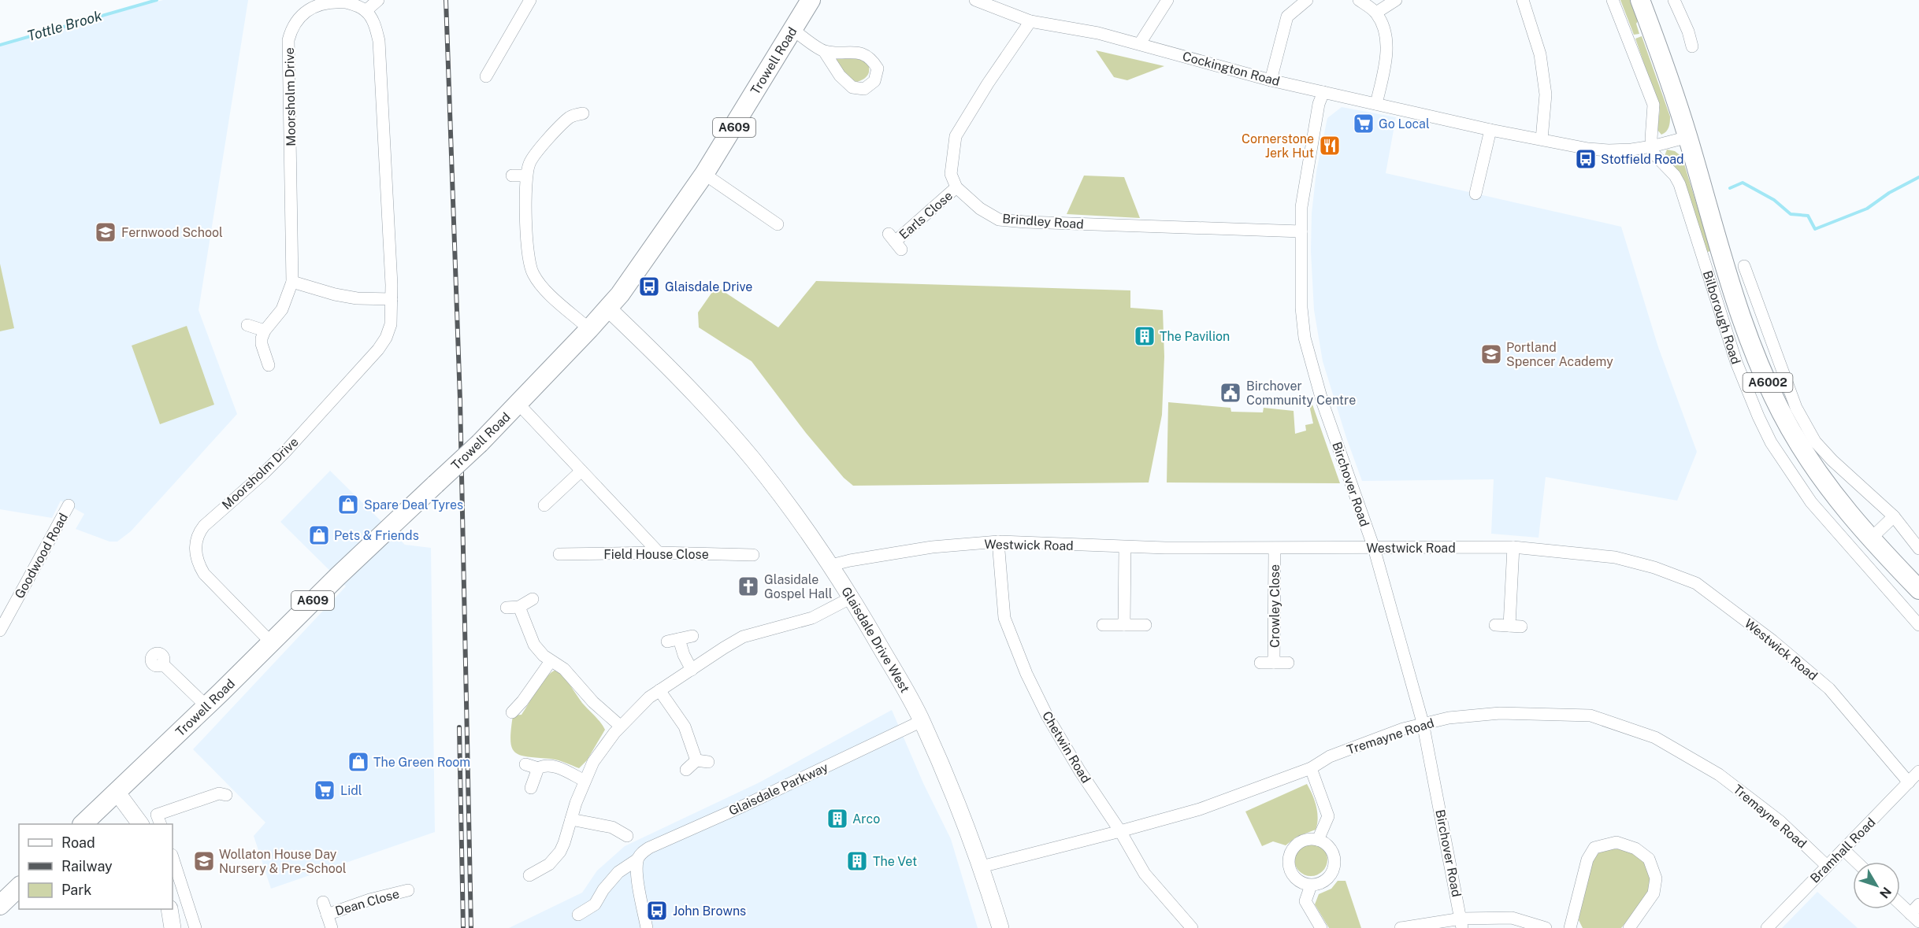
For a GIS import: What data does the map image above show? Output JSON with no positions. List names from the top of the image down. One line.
{"streets":{"main road":["Trowell Road","A609","Bilborough Road","A6002"],"street":["Cockington Road","Moorsholm Drive","Earls Close","Brindley Road","Birchover Road","Westwick Road","Field House Close","Goodwood Road","Crowley Close","Glaisdale Drive West","Tremayne Road","Chetwin Road","Glaisdale Parkway","Bramhall Road","Dean Close"]},"crossings":[["Trowell Road","Moorsholm Drive"],["Trowell Road","Glaisdale Drive West"],["Cockington Road","Bilborough Road"],["Cockington Road","Birchover Road"],["Earls Close","Brindley Road"],["Brindley Road","Birchover Road"],["Birchover Road","Westwick Road"],["Birchover Road","Tremayne Road"],["Westwick Road","Crowley Close"],["Westwick Road","Glaisdale Drive West"],["Westwick Road","Chetwin Road"],["Westwick Road","Bramhall Road"],["Glaisdale Drive West","Tremayne Road"],["Glaisdale Drive West","Glaisdale Parkway"],["Tremayne Road","Chetwin Road"],["Tremayne Road","Bramhall Road"]],"water":["Tottle Brook"],"places":{"supermarket":["Go Local","Lidl"],"restaurant":["Cornerstone Jerk Hut"],"bus stop":["Stotfield Road","Glaisdale Drive","John Browns"],"school or university":["Fernwood School","Portland Spencer Academy","Wollaton House Day Nursery & Pre-School"],"building":["The Pavilion","Arco","The Vet"],"public building":["Birchover Community Centre"],"shop":["Spare Deal Tyres","Pets & Friends","The Green Room"],"church":["Glasidale Gospel Hall"]},"legend":["Road","Railway","Park"],"north":"bottom right"}
